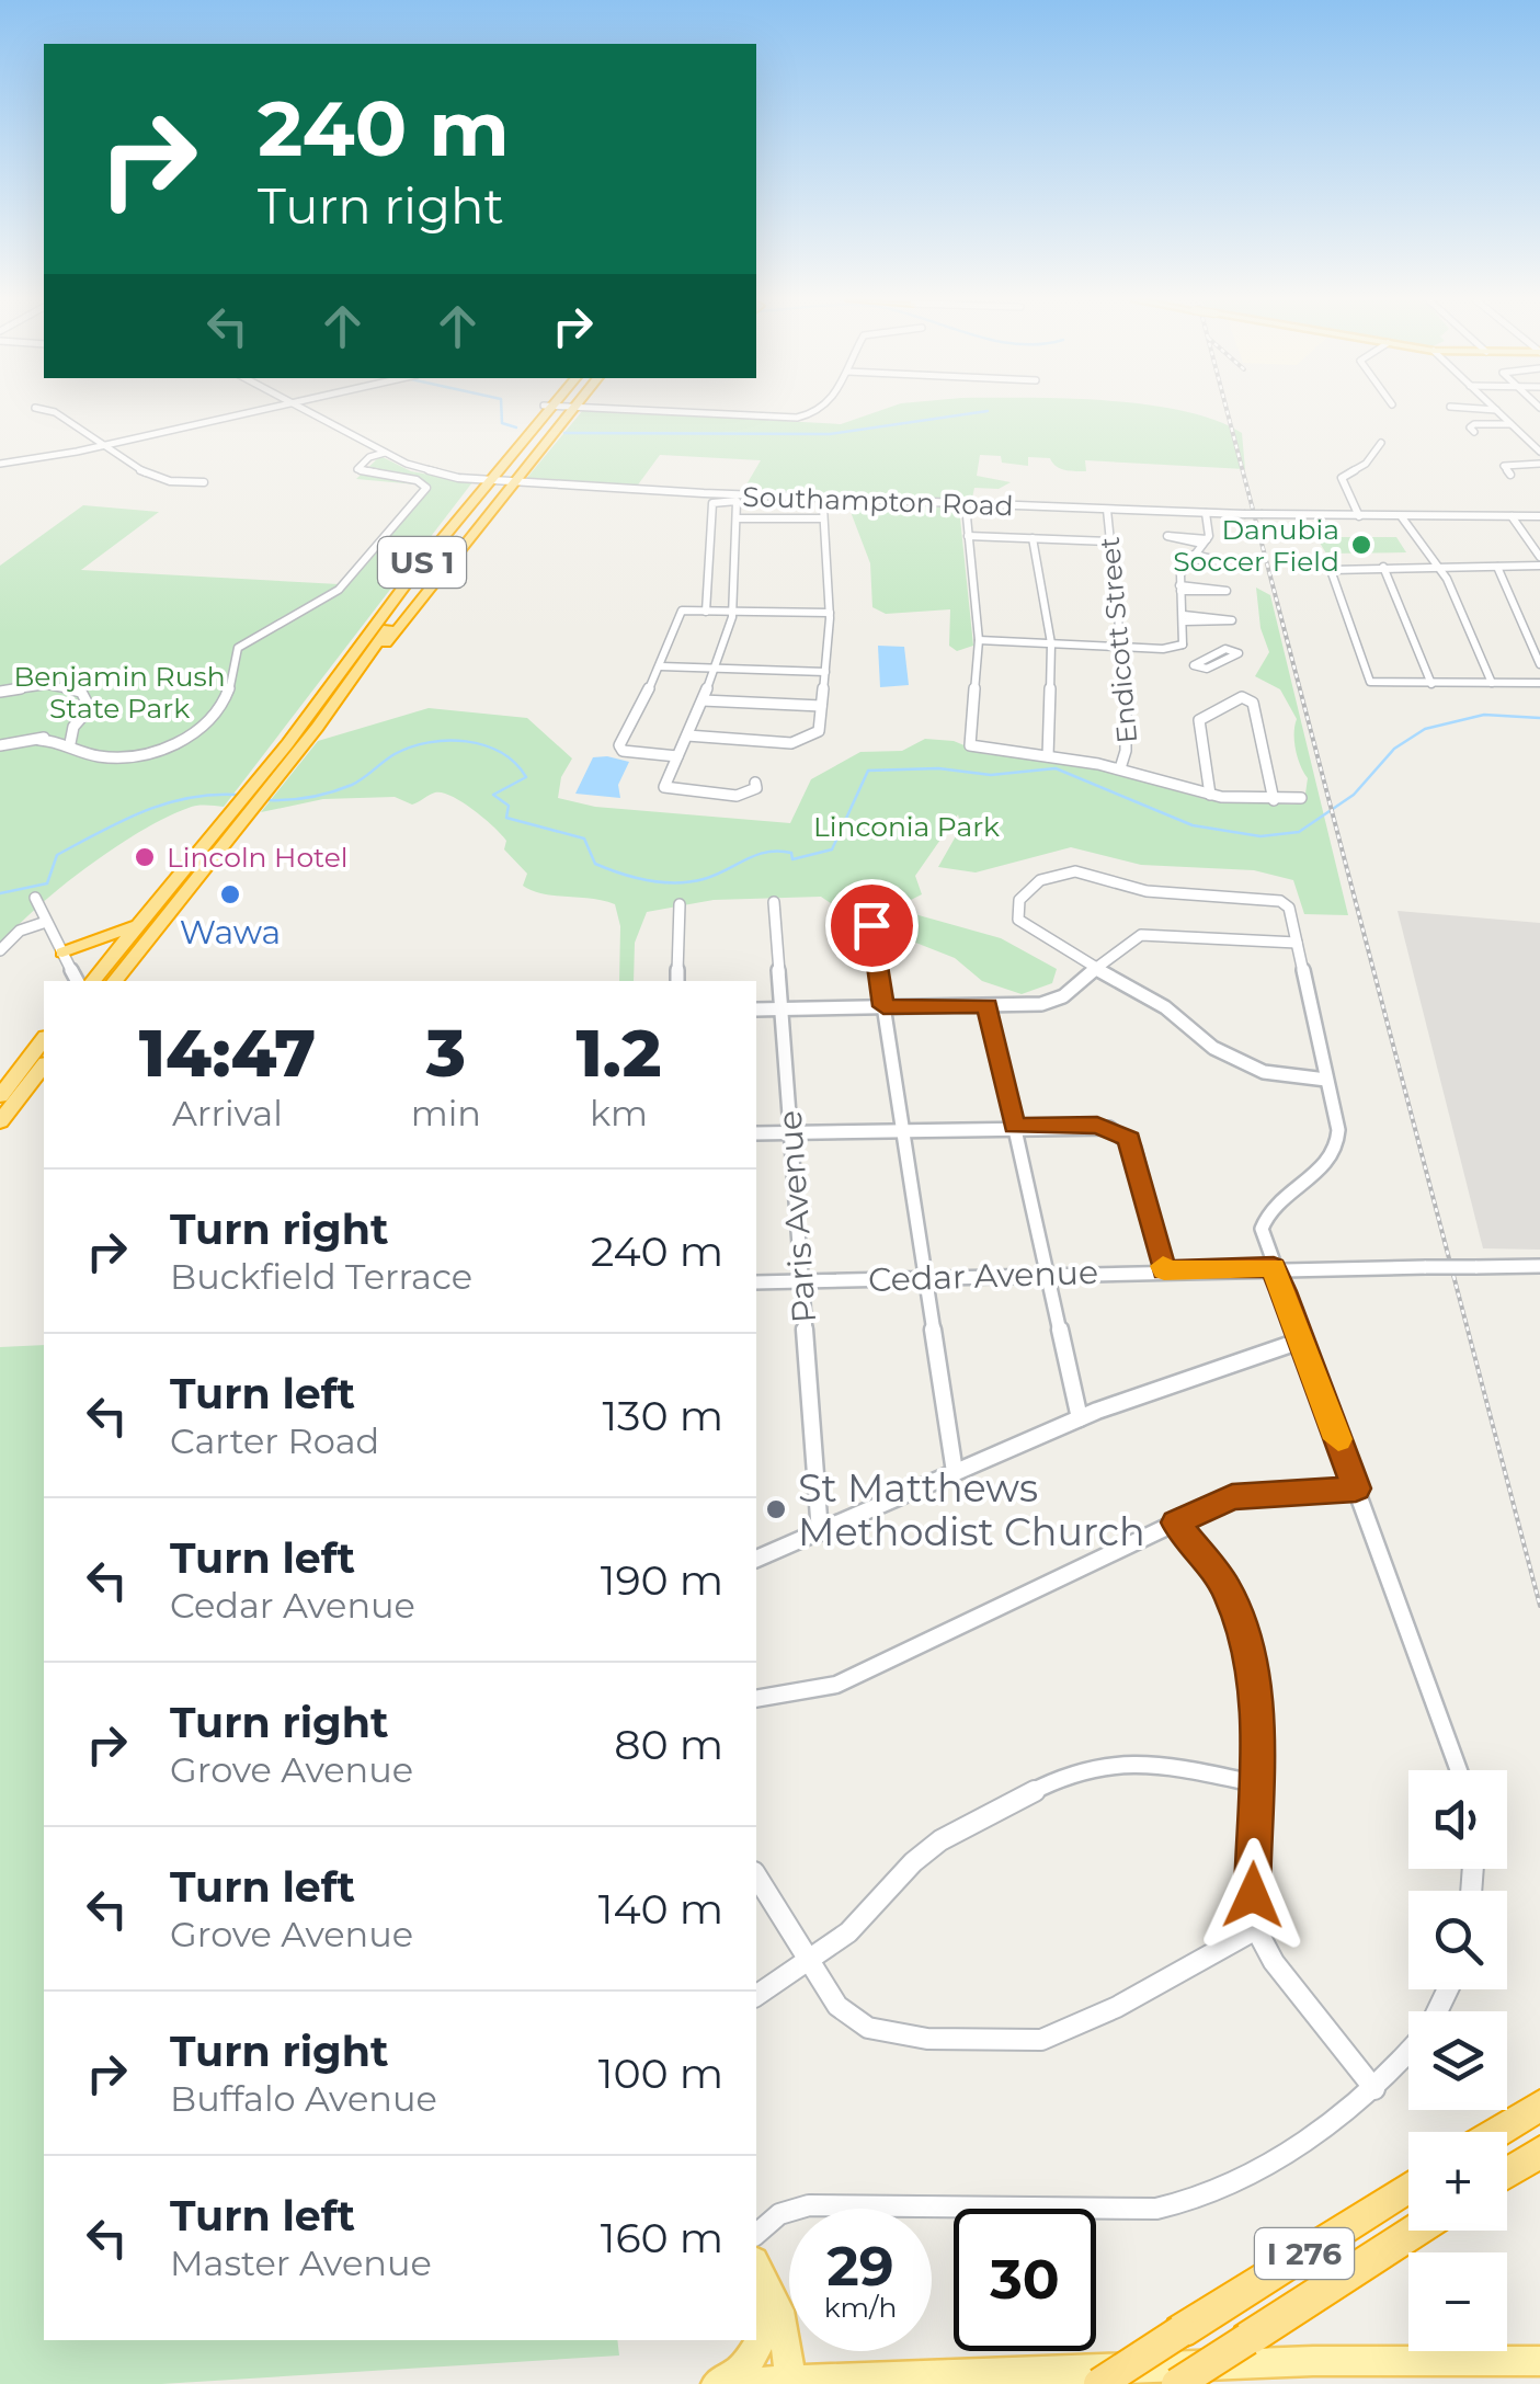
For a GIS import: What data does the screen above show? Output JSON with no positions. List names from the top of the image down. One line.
{"streets":{"highway":["US 1","I 276"],"street":["Southampton Road","Endicott Street","Paris Avenue","Cedar Avenue"]},"crossings":[["Southampton Road","US 1"],["Southampton Road","Endicott Street"],["Paris Avenue","Cedar Avenue"]],"parks":["Benjamin Rush State Park","Linconia Park"],"places":["Danubia Soccer Field","Lincoln Hotel","Wawa","St Matthews Methodist Church"],"page":{"turn":["240 m","Turn right"],"eta":["14:47","Arrival","3","min","1.2","km"],"list":[{"name":"Turn right","note":"Buckfield Terrace","value":"240 m"},{"name":"Turn left","note":"Carter Road","value":"130 m"},{"name":"Turn left","note":"Cedar Avenue","value":"190 m"},{"name":"Turn right","note":"Grove Avenue","value":"80 m"},{"name":"Turn left","note":"Grove Avenue","value":"140 m"},{"name":"Turn right","note":"Buffalo Avenue","value":"100 m"},{"name":"Turn left","note":"Master Avenue","value":"160 m"}],"map_buttons":["+","−"],"speed":"29 km/h","limit":"30"}}
